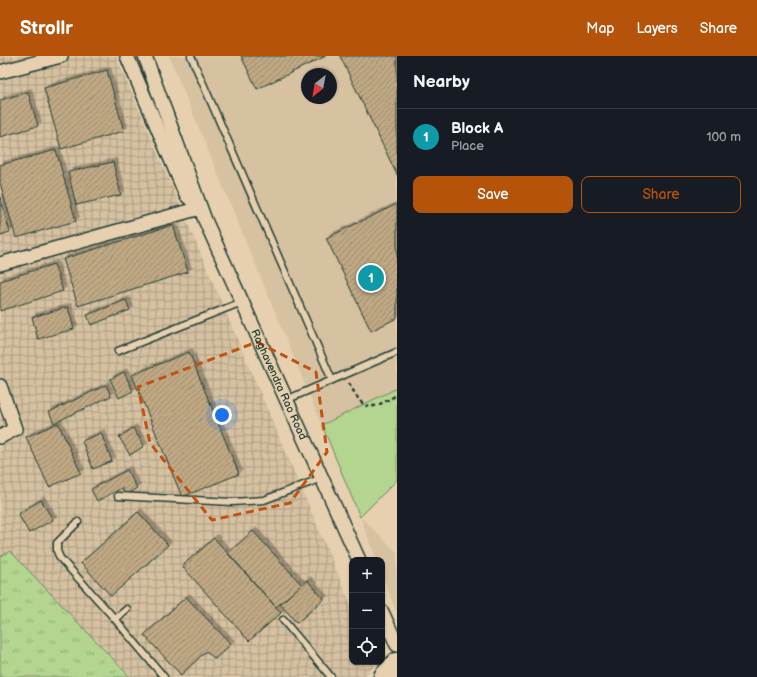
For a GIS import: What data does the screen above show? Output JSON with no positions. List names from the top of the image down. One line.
{"streets":{"street":["Raghavendra Rao Road"]},"north":"bottom left","page":{"header":"Strollr","nav":["Map","Layers","Share"],"heading":"Nearby","list":[{"mark":"1","name":"Block A","note":"Place","value":"100 m"}],"buttons":["Save","Share"],"pins":"1","map_buttons":["+","−"]}}
